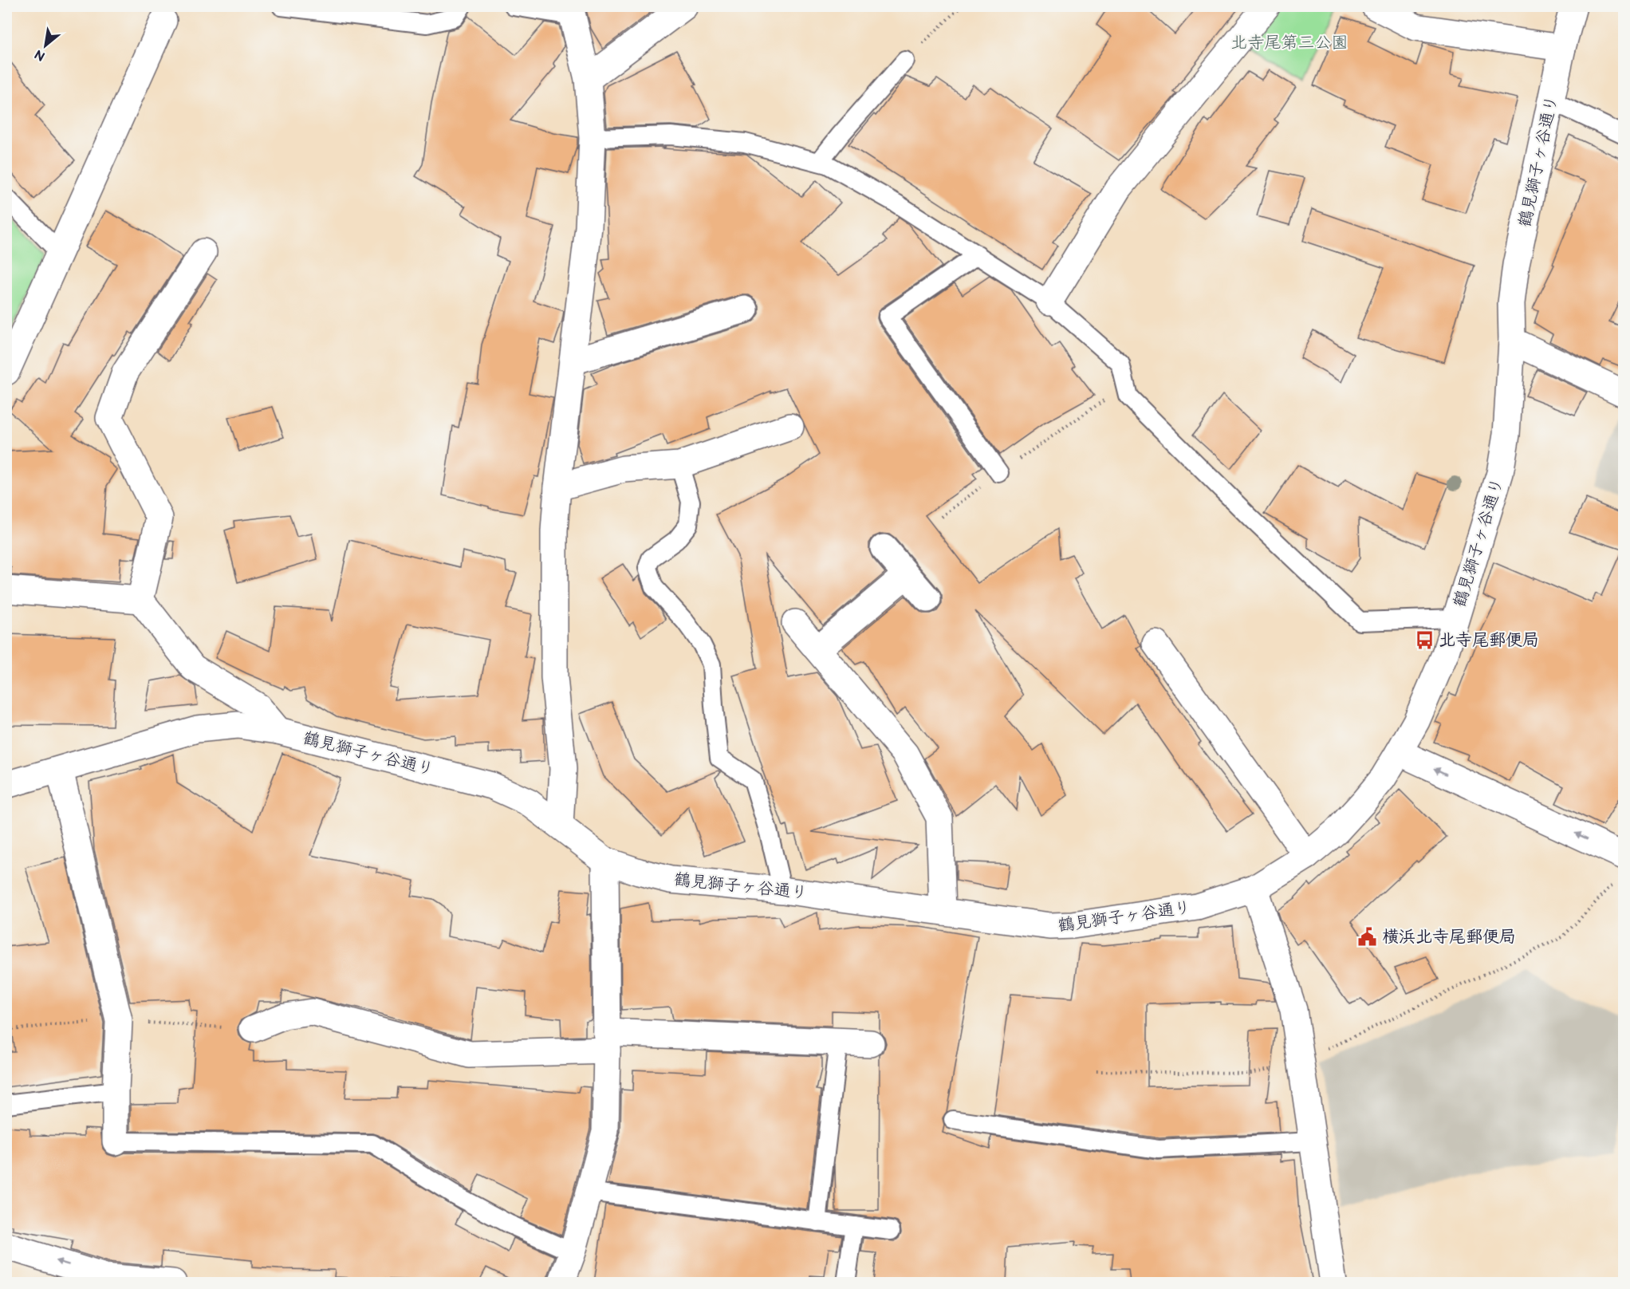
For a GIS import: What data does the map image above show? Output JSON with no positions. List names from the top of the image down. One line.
{"streets":{"street":["鶴見獅子ヶ谷通り"]},"parks":["北寺尾第三公園"],"places":{"bus stop":["北寺尾郵便局"],"public building":["横浜北寺尾郵便局"]},"north":"bottom left"}
